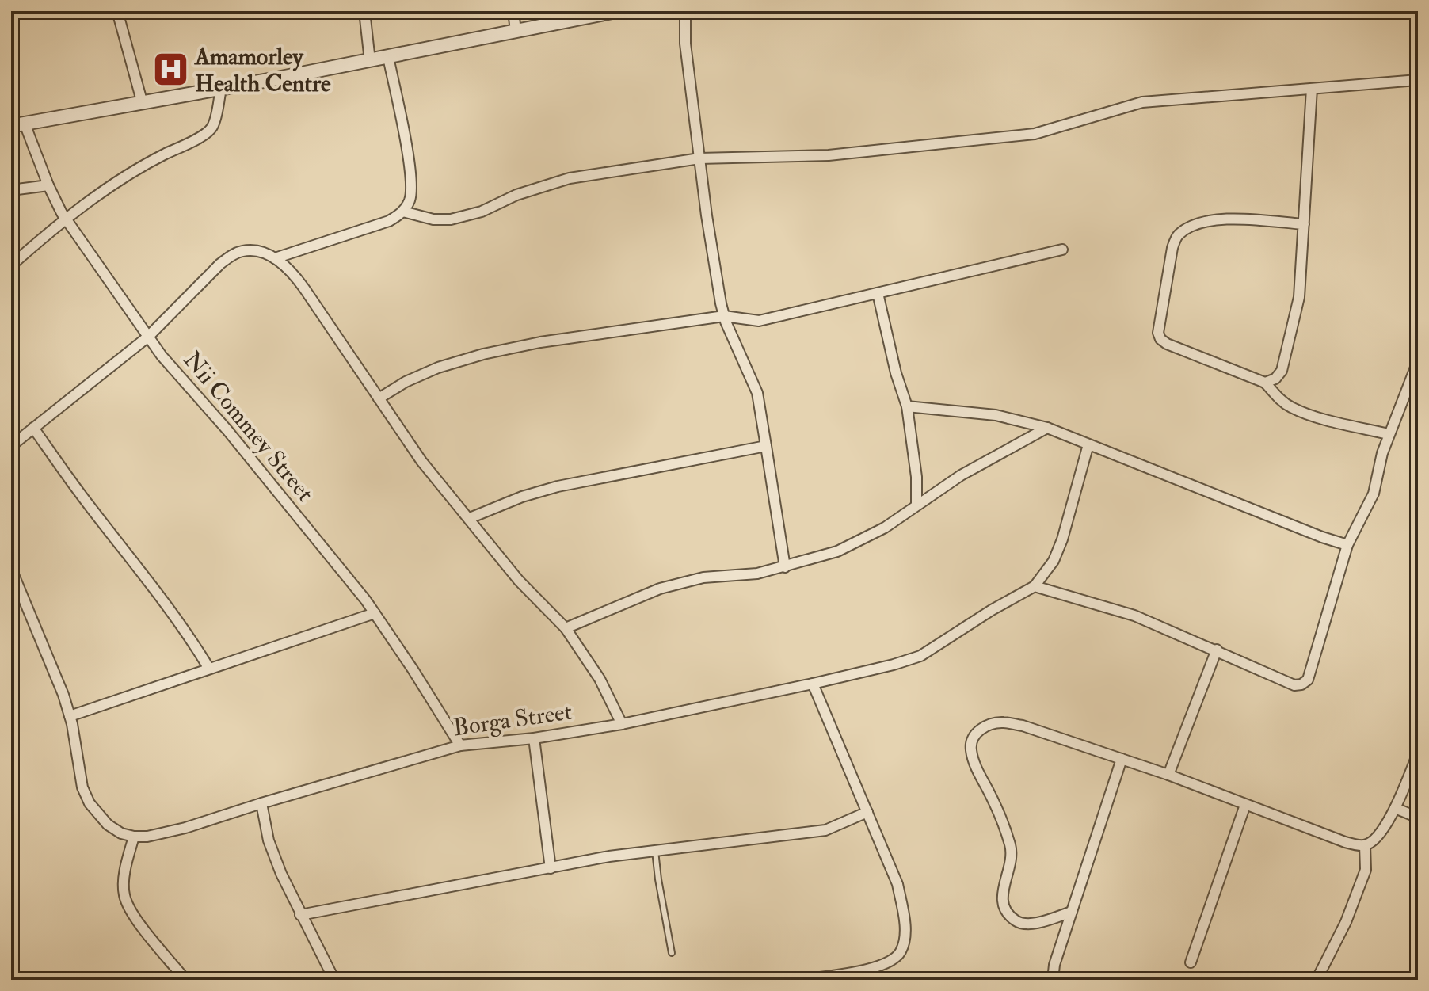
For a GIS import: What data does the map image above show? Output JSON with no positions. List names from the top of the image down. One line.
{"streets":{"street":["Nii Commey Street","Borga Street"]},"crossings":[["Nii Commey Street","Borga Street"]],"places":{"hospital":["Amamorley Health Centre"]}}
